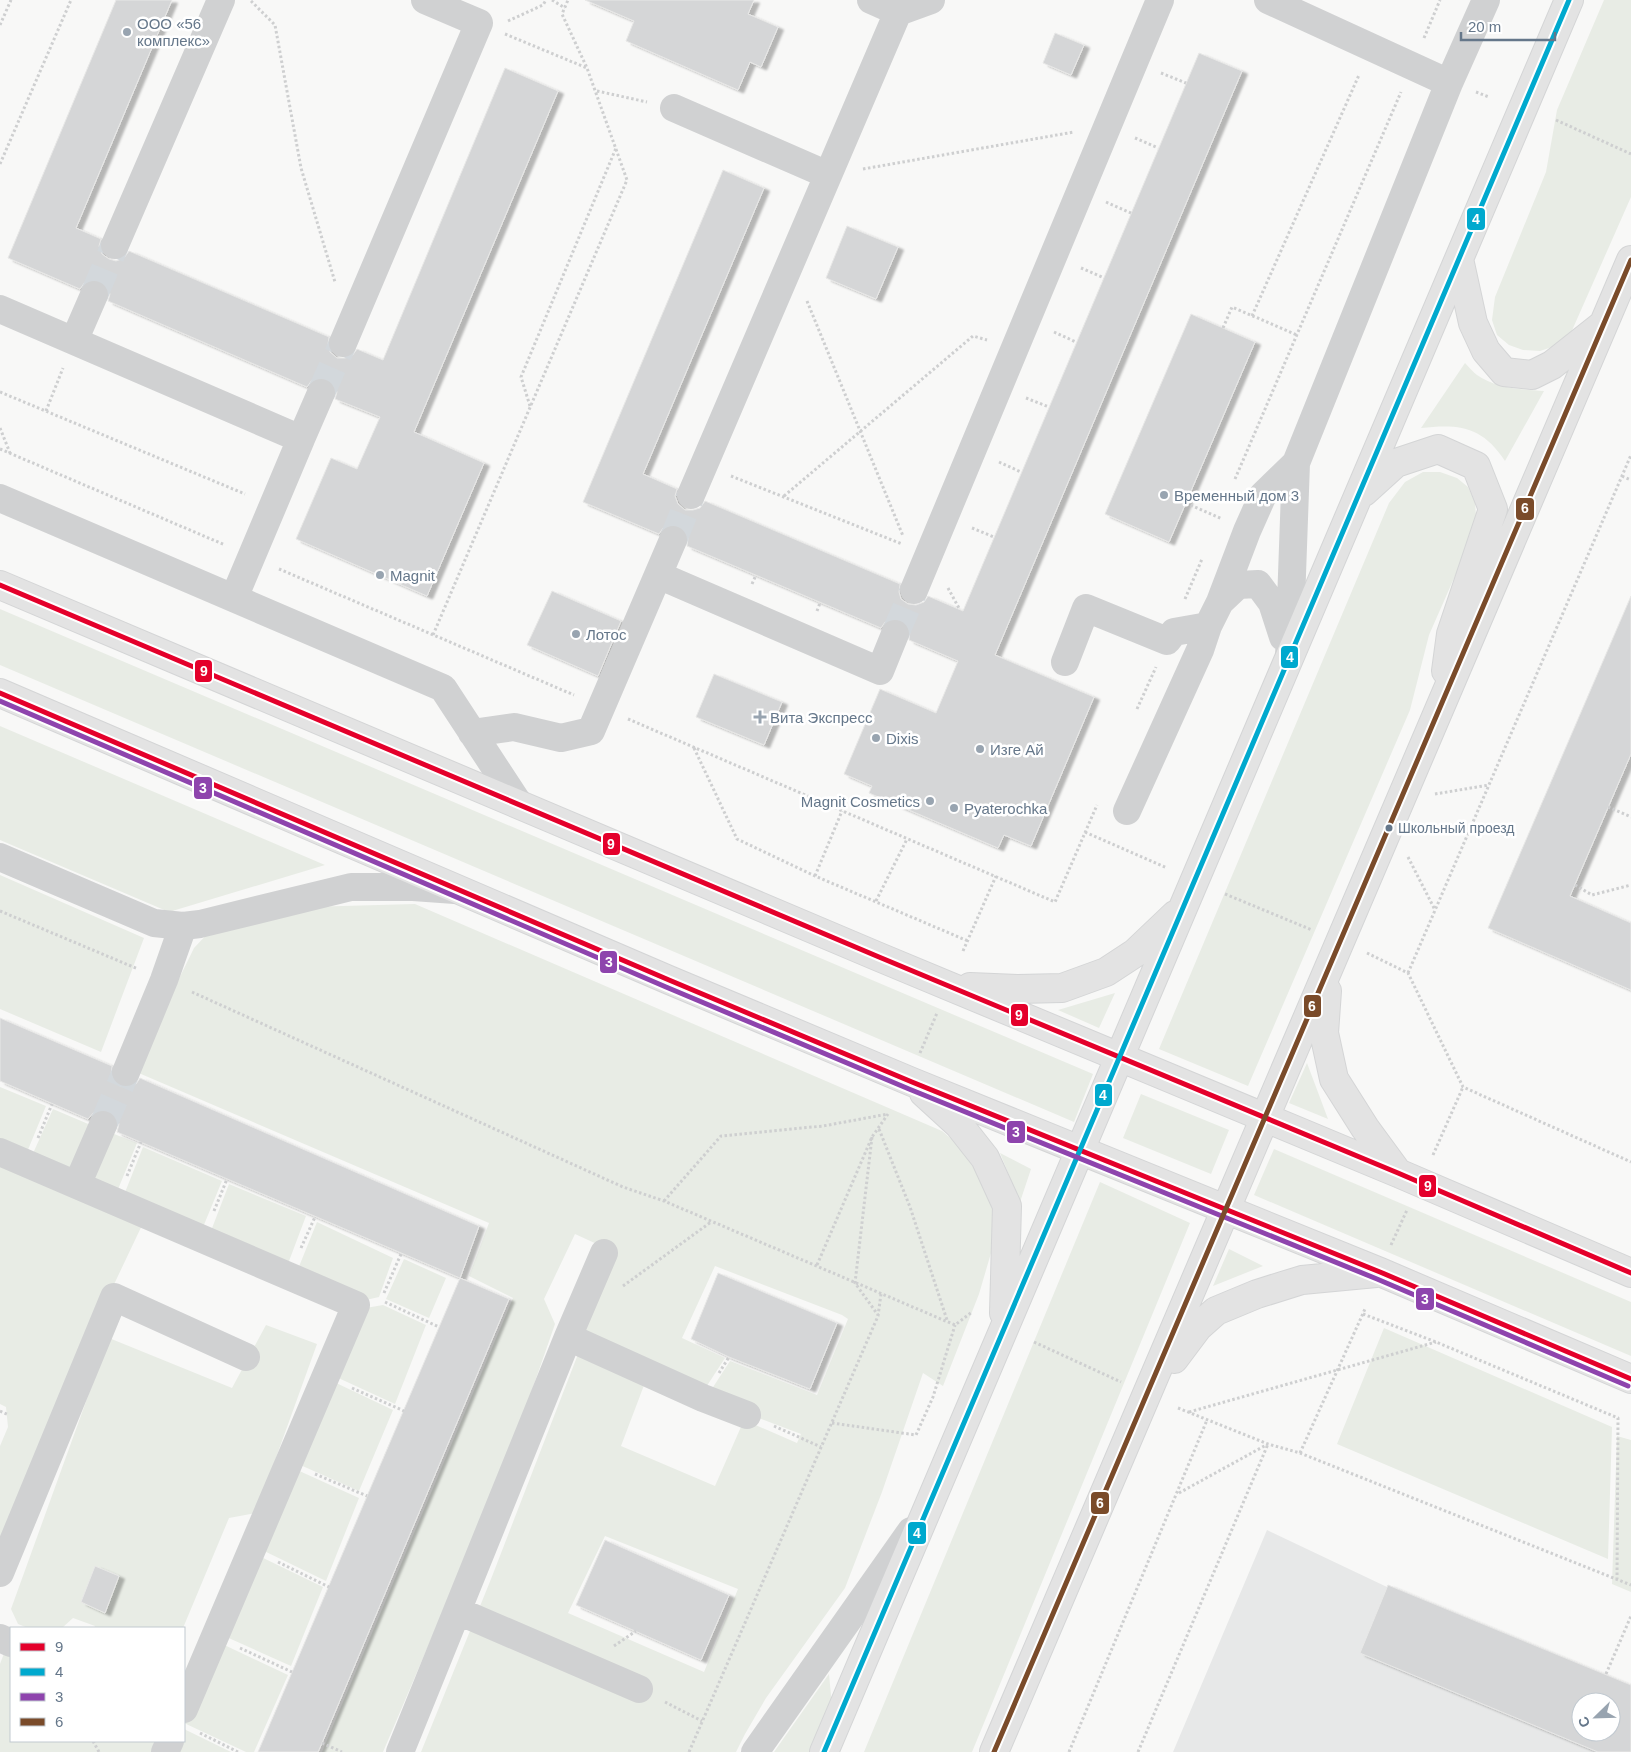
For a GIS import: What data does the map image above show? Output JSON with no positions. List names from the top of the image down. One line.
{"places":{"other":["ООО «56 комплекс»","Временный дом 3","Magnit","Лотос","Dixis","Изге Ай","Magnit Cosmetics","Pyaterochka","Школьный проезд"],"health":["Вита Экспресс"]},"lines":["transit line 4","transit line 6","transit line 9","transit line 3"],"legend":["9","4","3","6"],"scale_bar":"20 m","north":"bottom left"}
